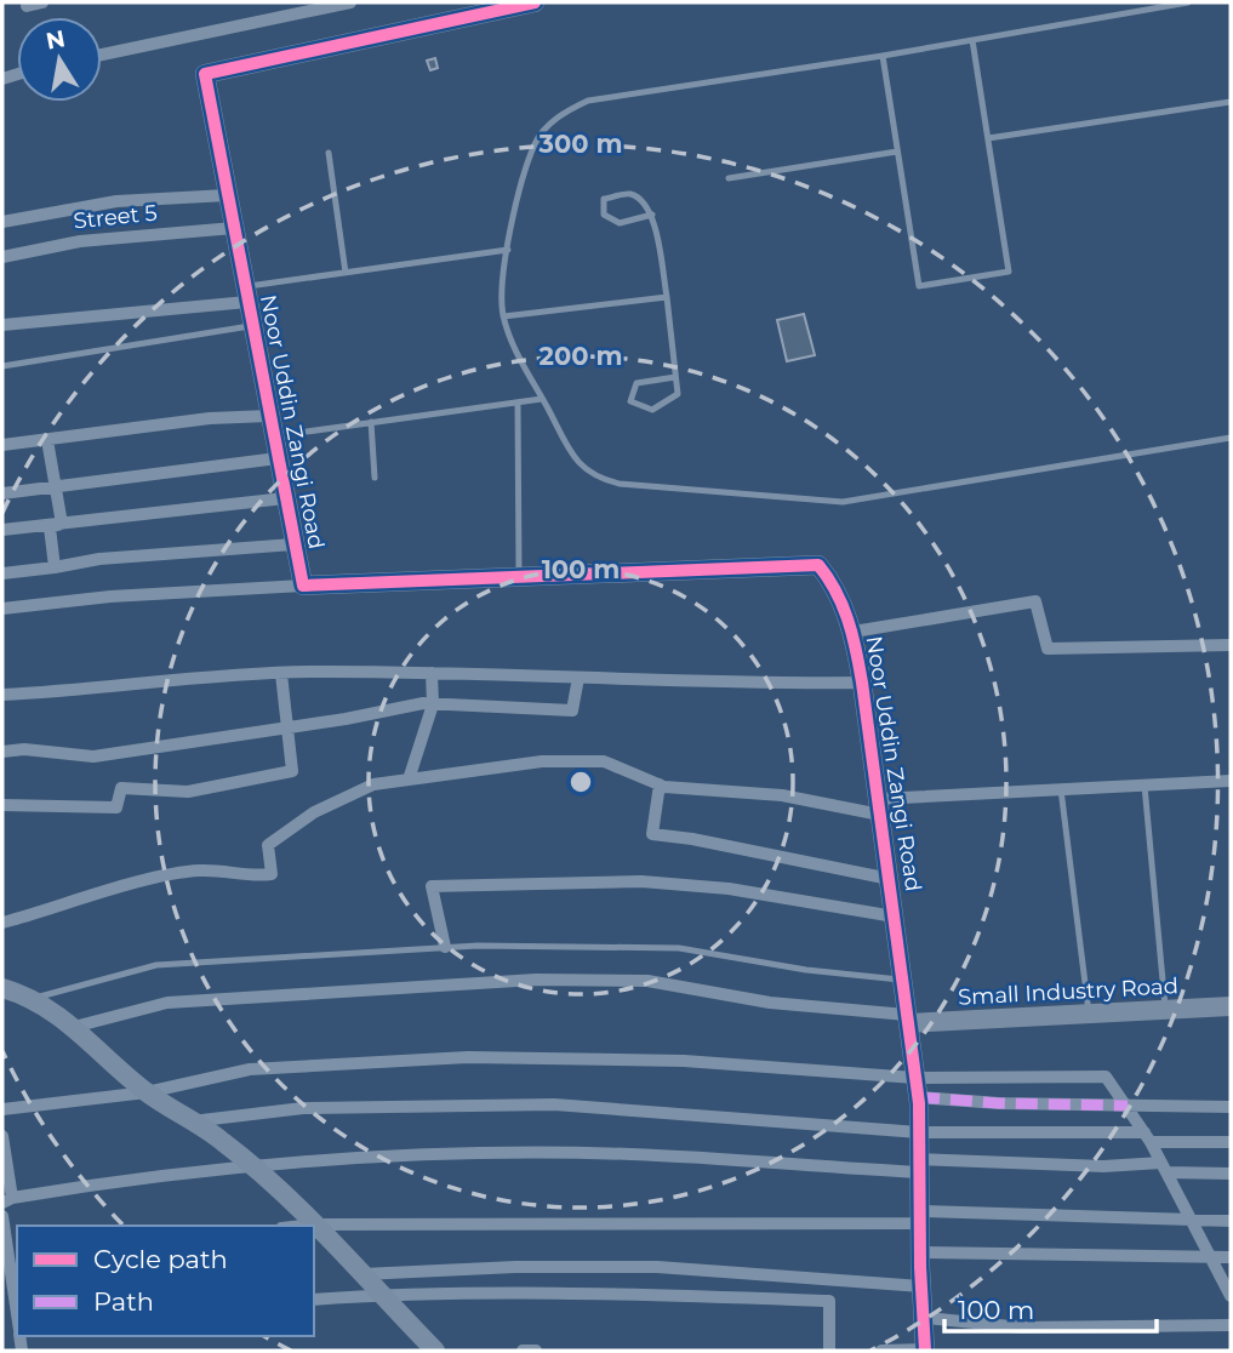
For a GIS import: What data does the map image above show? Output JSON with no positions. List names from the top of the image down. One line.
{"streets":{"street":["Street 5","Noor Uddin Zangi Road","Small Industry Road"]},"crossings":[["Street 5","Noor Uddin Zangi Road"],["Noor Uddin Zangi Road","Small Industry Road"]],"legend":["Cycle path","Path"],"scale_bar":"100 m","north":"top","rings":["300 m","200 m","100 m"]}
